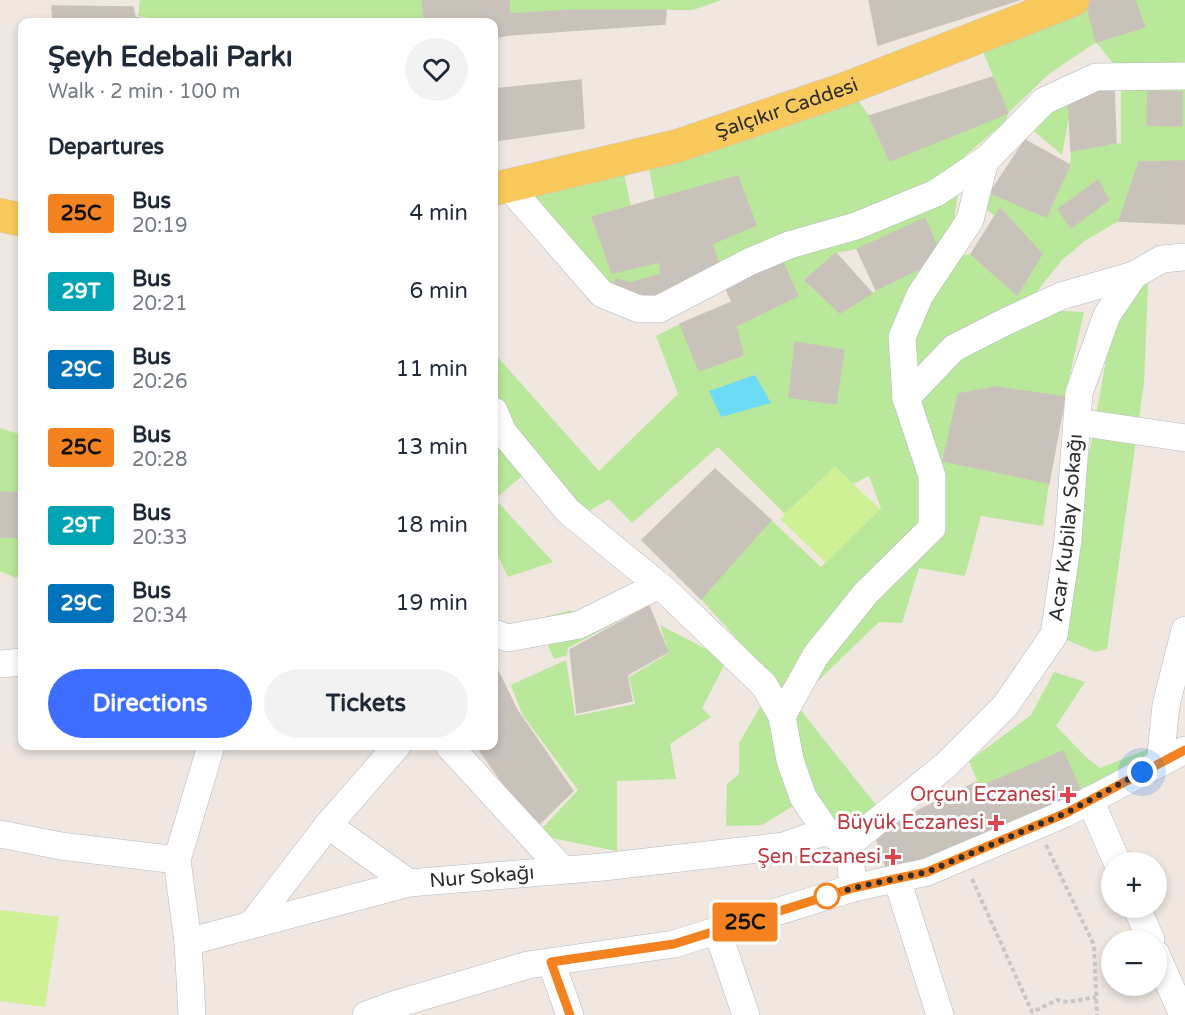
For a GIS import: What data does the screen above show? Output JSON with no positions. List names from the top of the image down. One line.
{"streets":{"main road":["Şalçıkır Caddesi"],"street":["Acar Kubilay Sokağı","Nur Sokağı"]},"places":{"health":["Orçun Eczanesi","Büyük Eczanesi","Şen Eczanesi"]},"lines":["bus line 25C"],"page":{"on_map":"25C","heading":[["Şeyh Edebali Parkı","Walk · 2 min · 100 m"],"Departures"],"list":[{"mark":"25C","name":"Bus","note":"20:19","value":"4 min"},{"mark":"29T","name":"Bus","note":"20:21","value":"6 min"},{"mark":"29C","name":"Bus","note":"20:26","value":"11 min"},{"mark":"25C","name":"Bus","note":"20:28","value":"13 min"},{"mark":"29T","name":"Bus","note":"20:33","value":"18 min"},{"mark":"29C","name":"Bus","note":"20:34","value":"19 min"}],"buttons":["Directions","Tickets"],"map_buttons":["+","−"]}}
